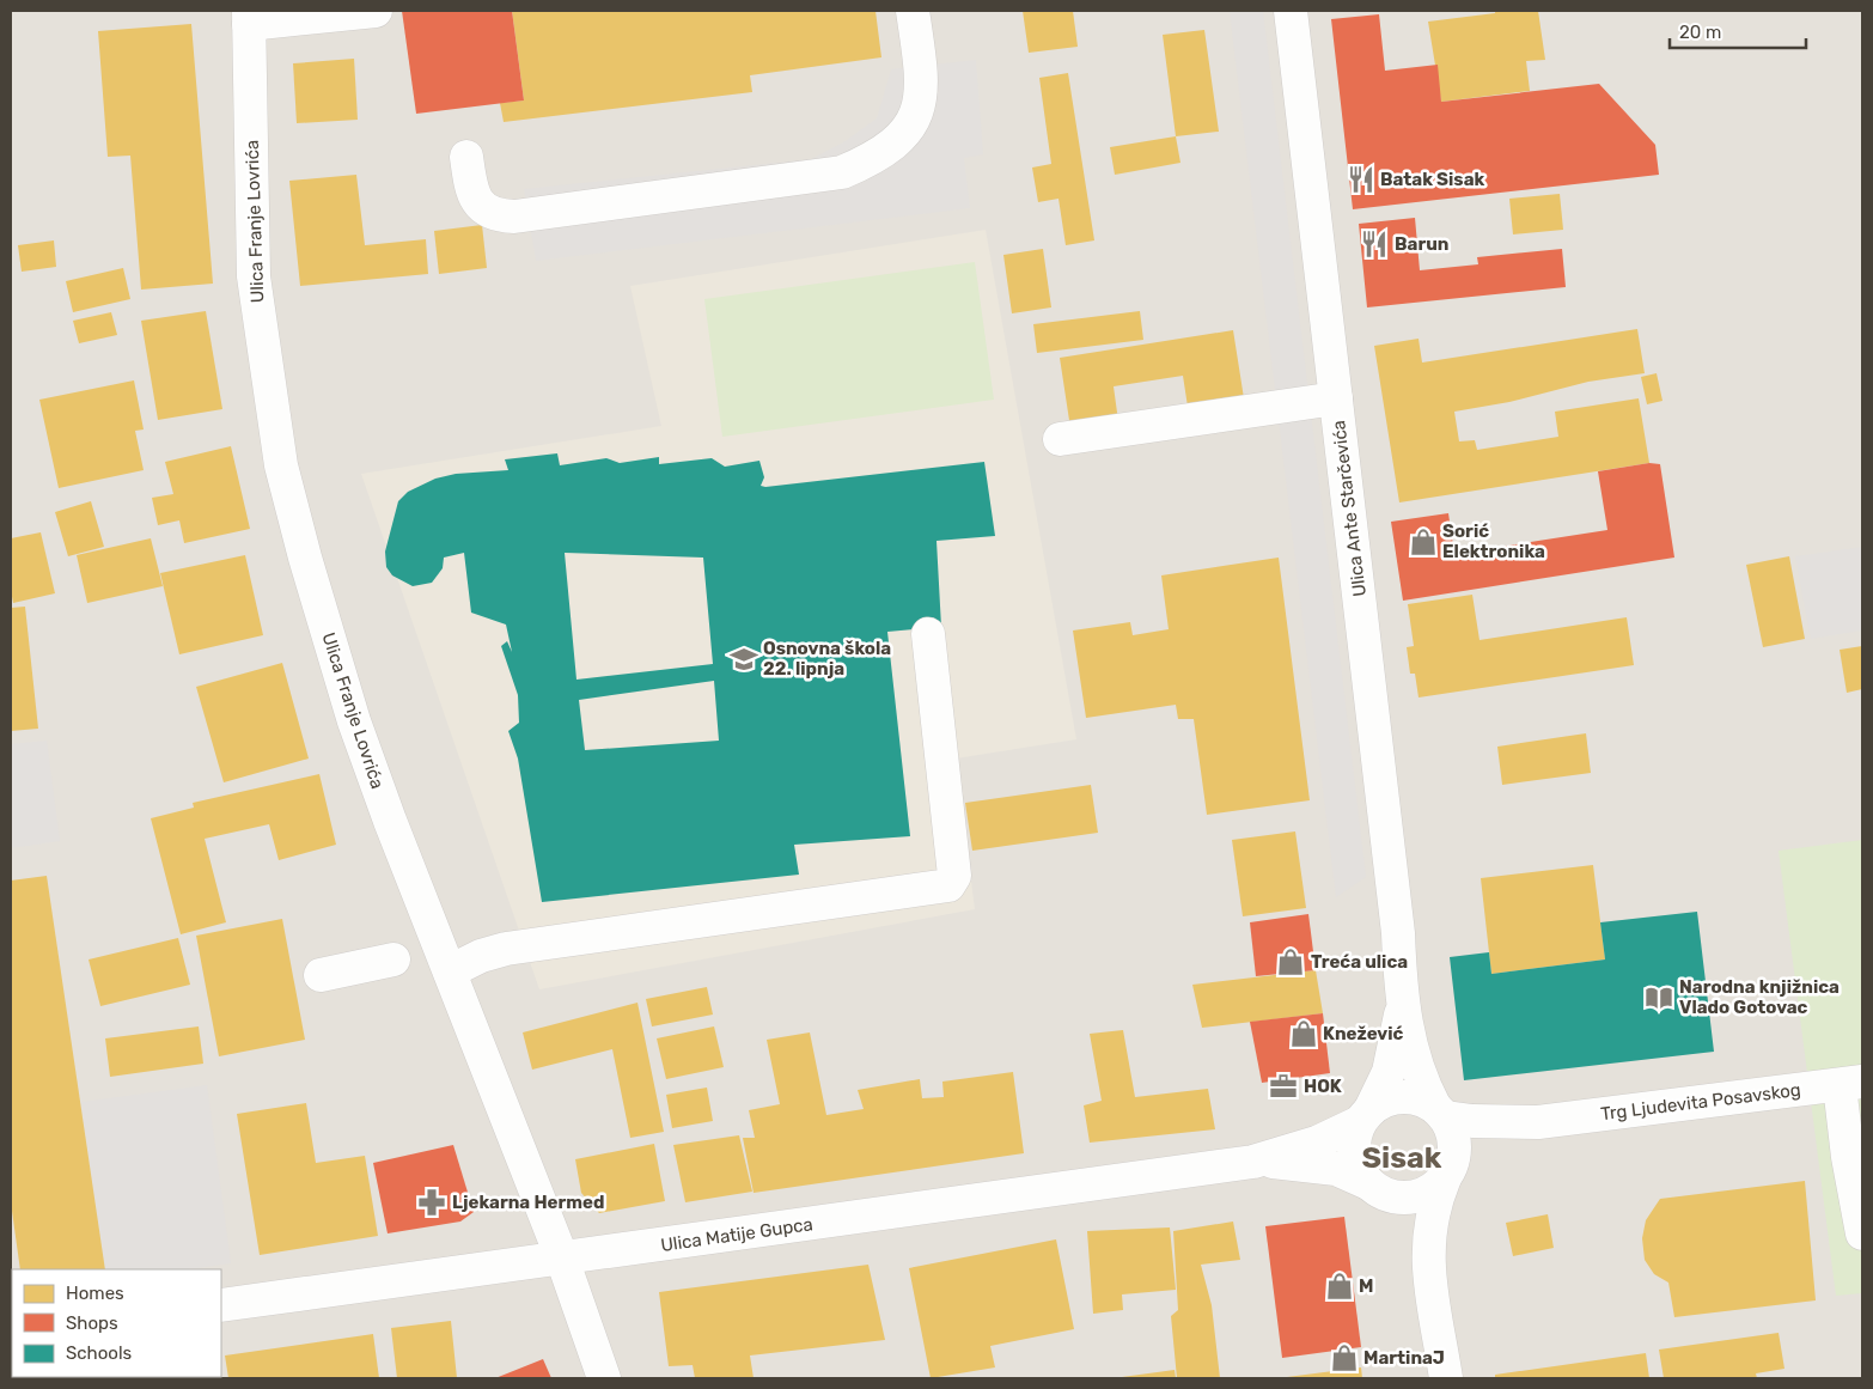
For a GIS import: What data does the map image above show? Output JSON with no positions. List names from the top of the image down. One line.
{"streets":{"street":["Ulica Franje Lovrića","Ulica Ante Starčevića","Trg Ljudevita Posavskog","Ulica Matije Gupca"]},"crossings":[["Ulica Franje Lovrića","Ulica Matije Gupca"],["Ulica Ante Starčevića","Trg Ljudevita Posavskog"],["Ulica Ante Starčevića","Ulica Matije Gupca"],["Trg Ljudevita Posavskog","Ulica Matije Gupca"]],"districts":["Sisak"],"places":{"restaurant":["Batak Sisak","Barun"],"shop":["Sorić Elektronika","Treća ulica","Knežević","M","MartinaJ"],"school or university":["Osnovna škola 22. lipnja"],"library":["Narodna knjižnica Vlado Gotovac"],"office":["HOK"],"pharmacy":["Ljekarna Hermed"]},"legend":["Homes","Shops","Schools"],"scale_bar":"20 m"}
